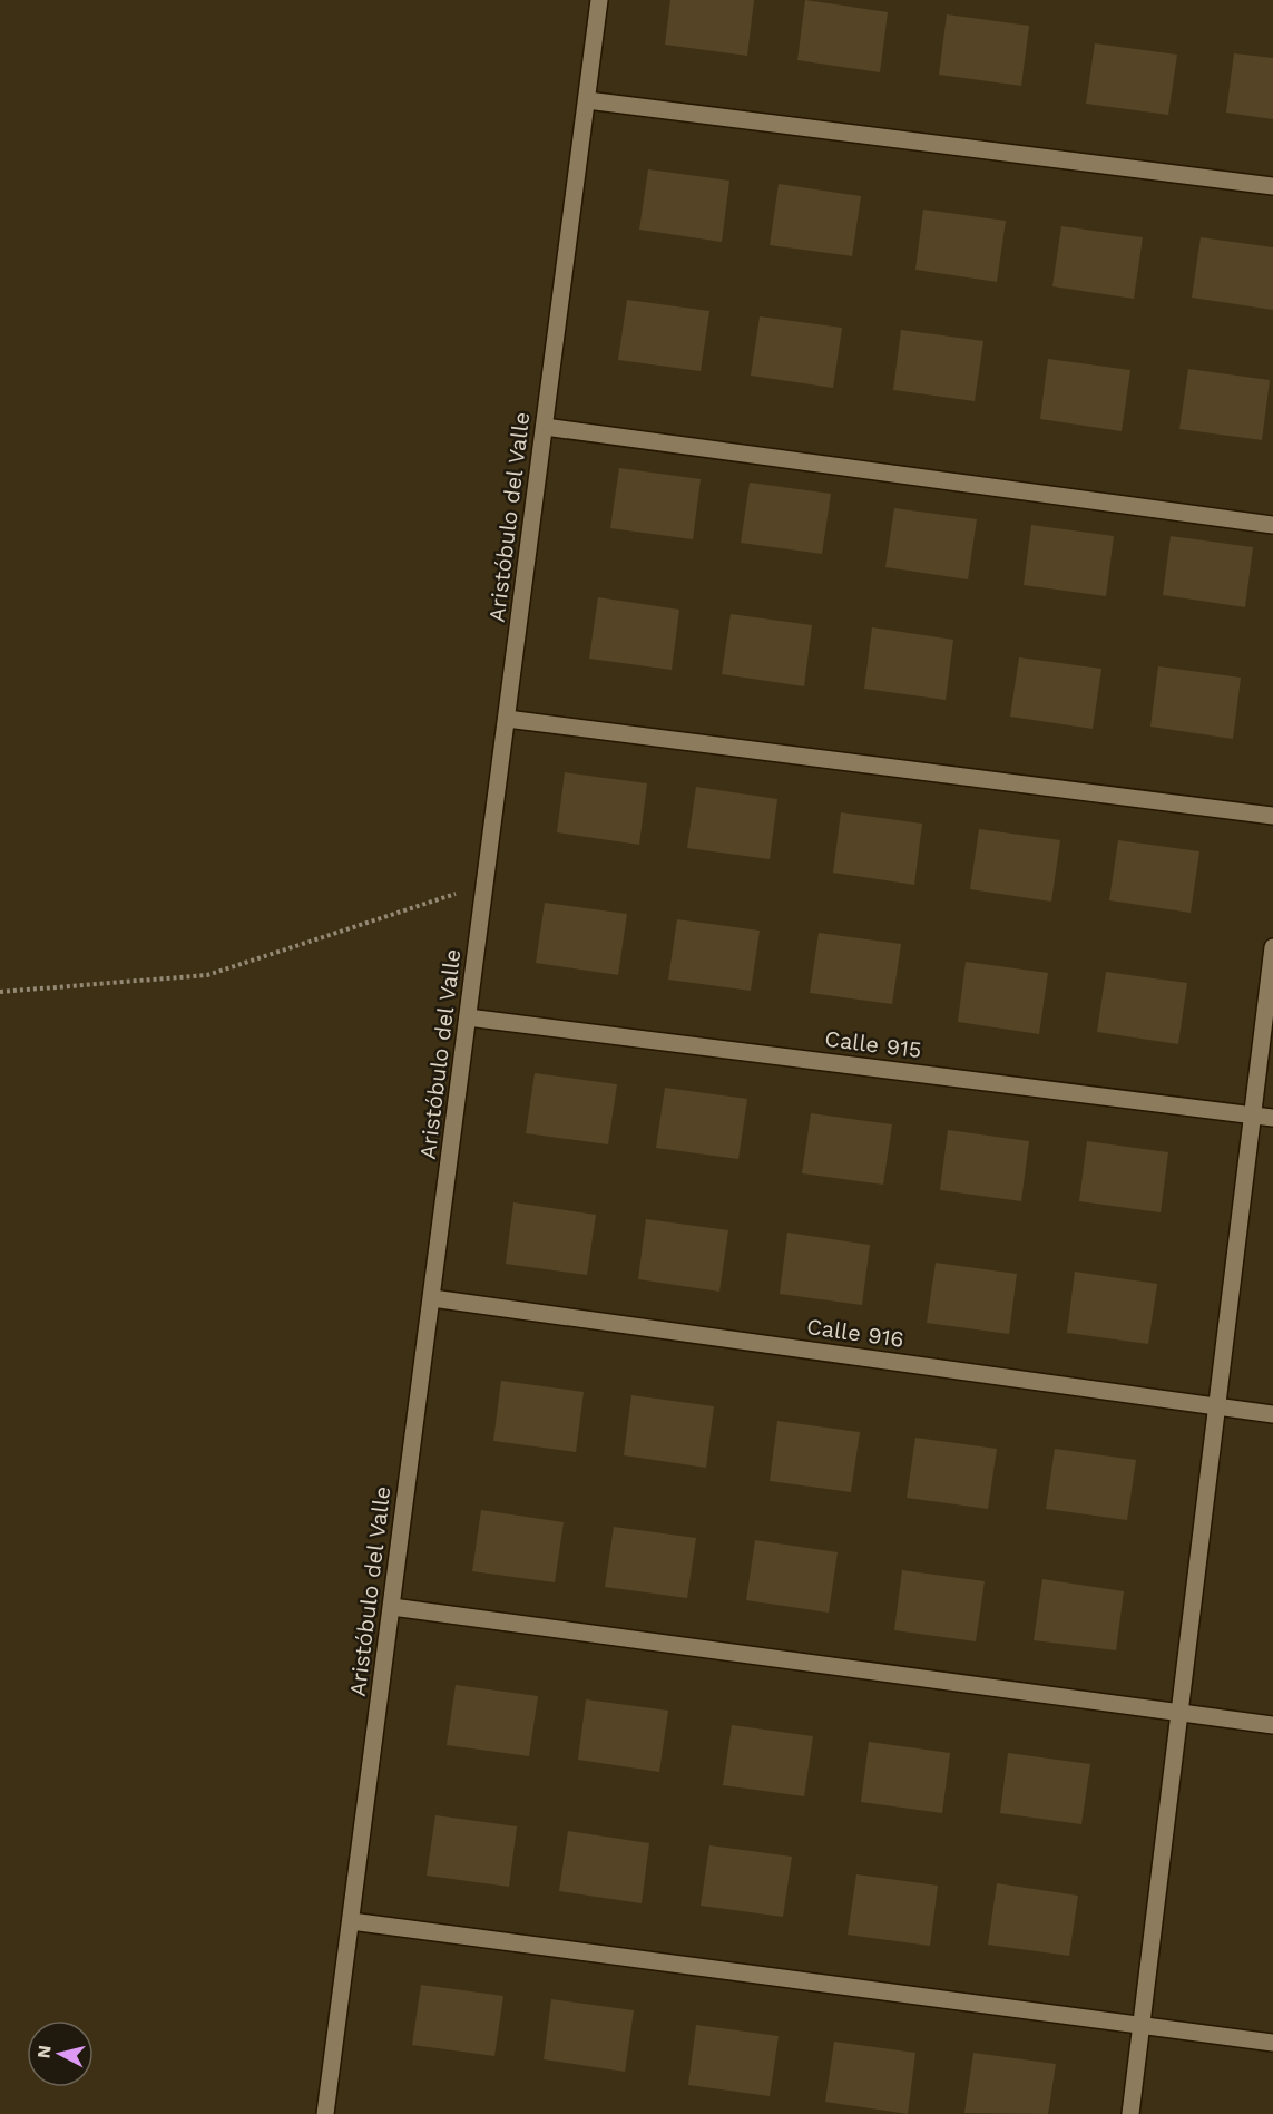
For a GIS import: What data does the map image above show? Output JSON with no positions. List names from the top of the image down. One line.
{"streets":{"street":["Aristóbulo del Valle","Calle 915","Calle 916"]},"crossings":[["Aristóbulo del Valle","Calle 915"],["Aristóbulo del Valle","Calle 916"]],"north":"left"}
